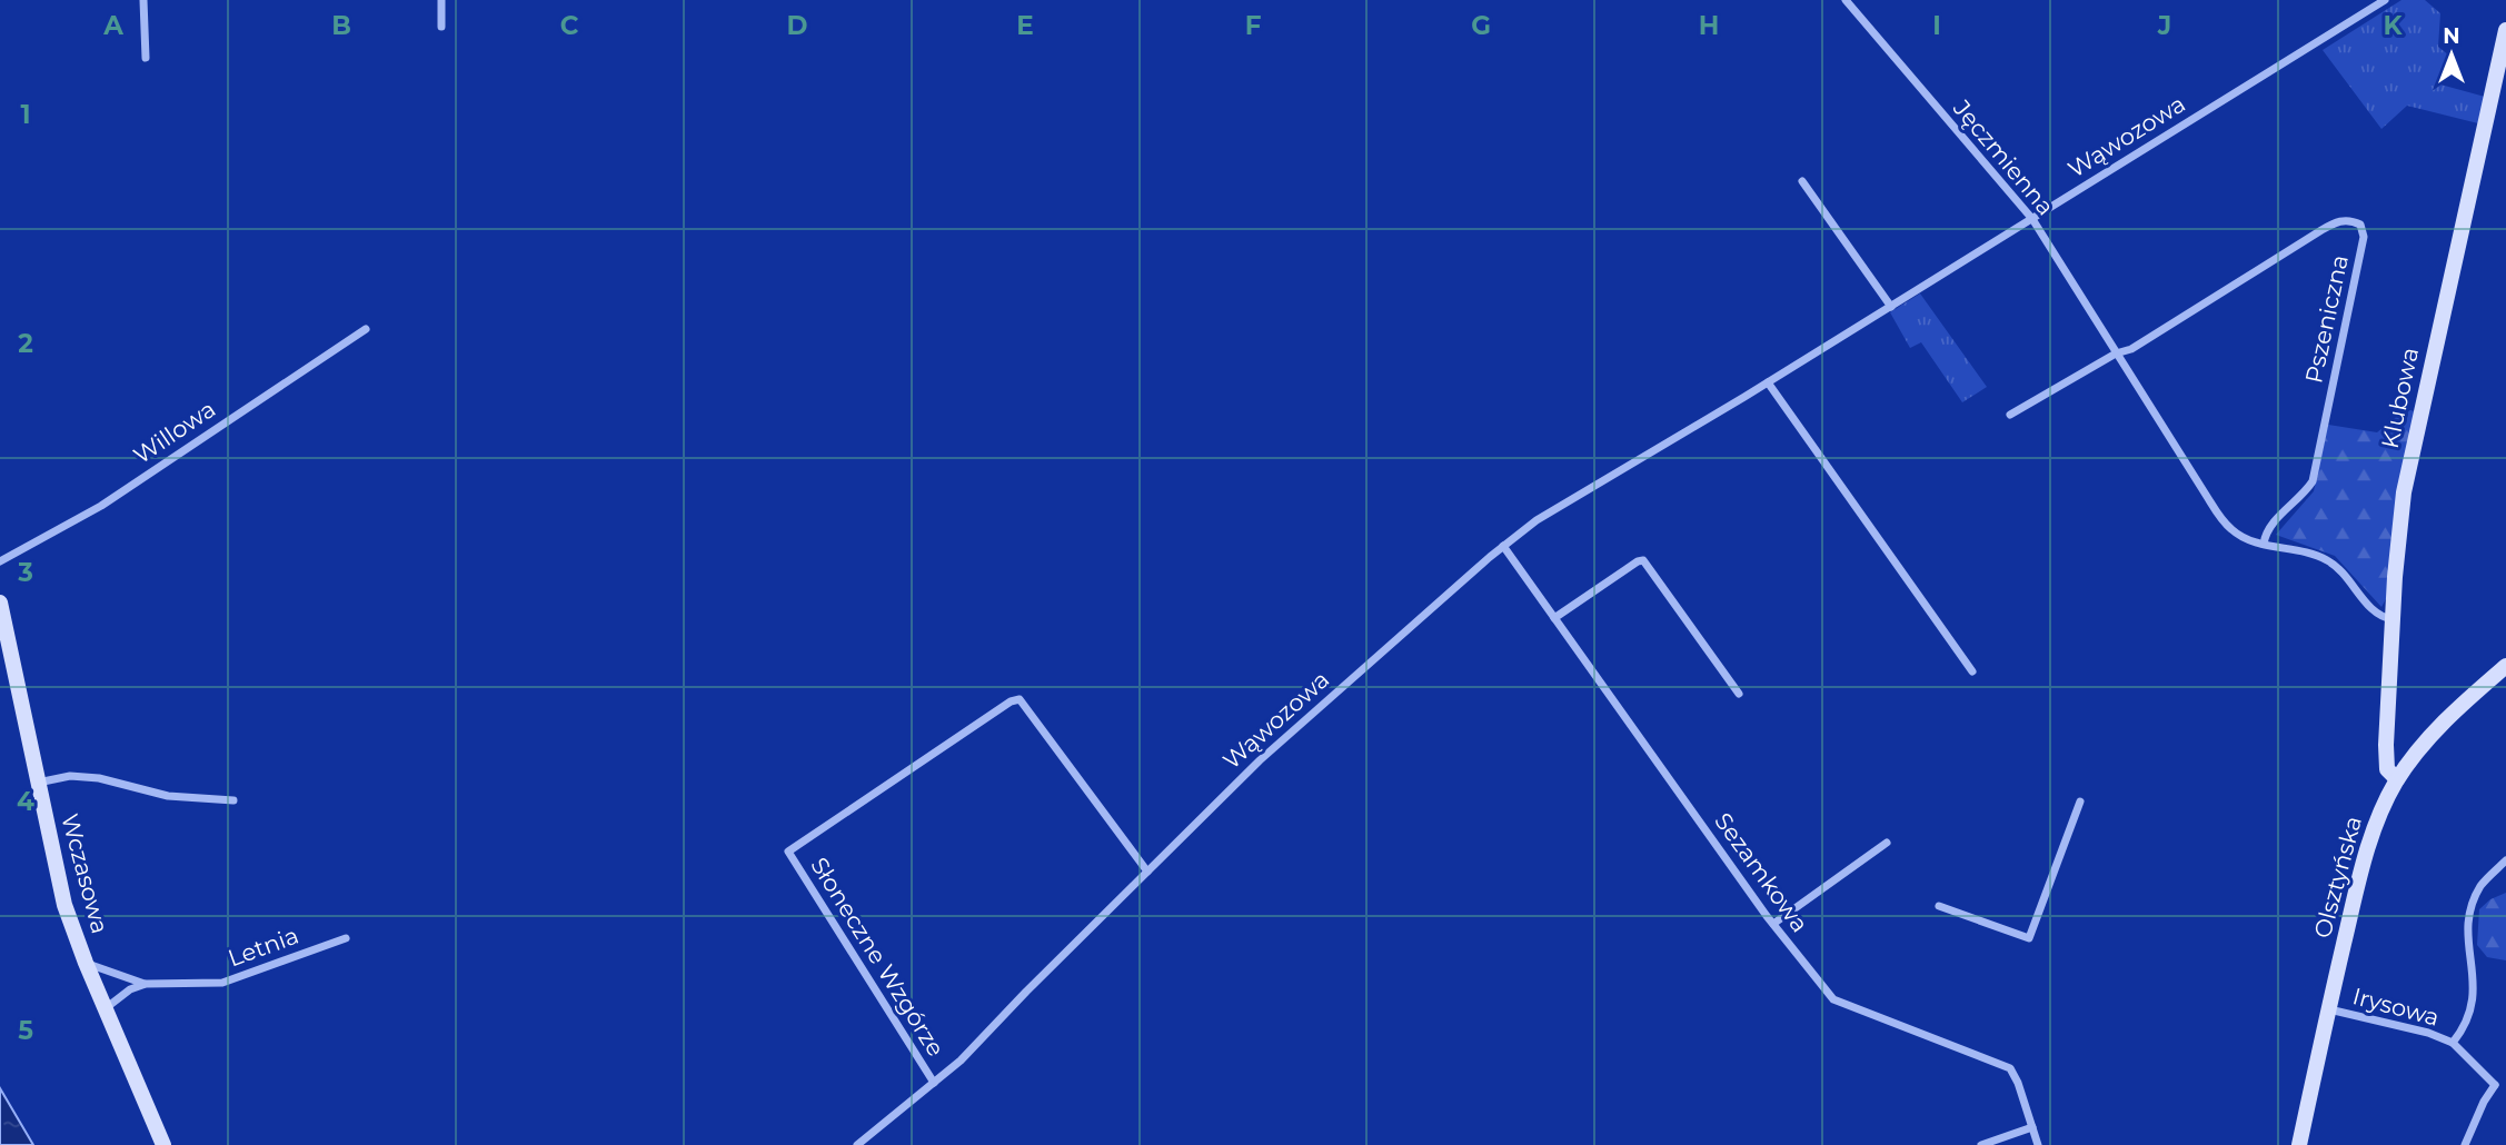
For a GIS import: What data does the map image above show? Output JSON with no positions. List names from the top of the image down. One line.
{"streets":{"street":["Wąwozowa","Jęczmienna","Pszeniczna","Klubowa","Willowa","Sezamkowa","Wczasowa","Olsztyńska","Letnia","Słoneczne Wzgórze","Irysowa"]},"crossings":[["Wąwozowa","Jęczmienna"],["Wąwozowa","Sezamkowa"],["Wąwozowa","Słoneczne Wzgórze"],["Jęczmienna","Pszeniczna"],["Jęczmienna","Klubowa"],["Klubowa","Olsztyńska"],["Wczasowa","Letnia"],["Olsztyńska","Irysowa"]],"north":"top","grid":{"columns":["A","B","C","D","E","F","G","H","I","J","K"],"rows":["1","2","3","4","5"]}}
